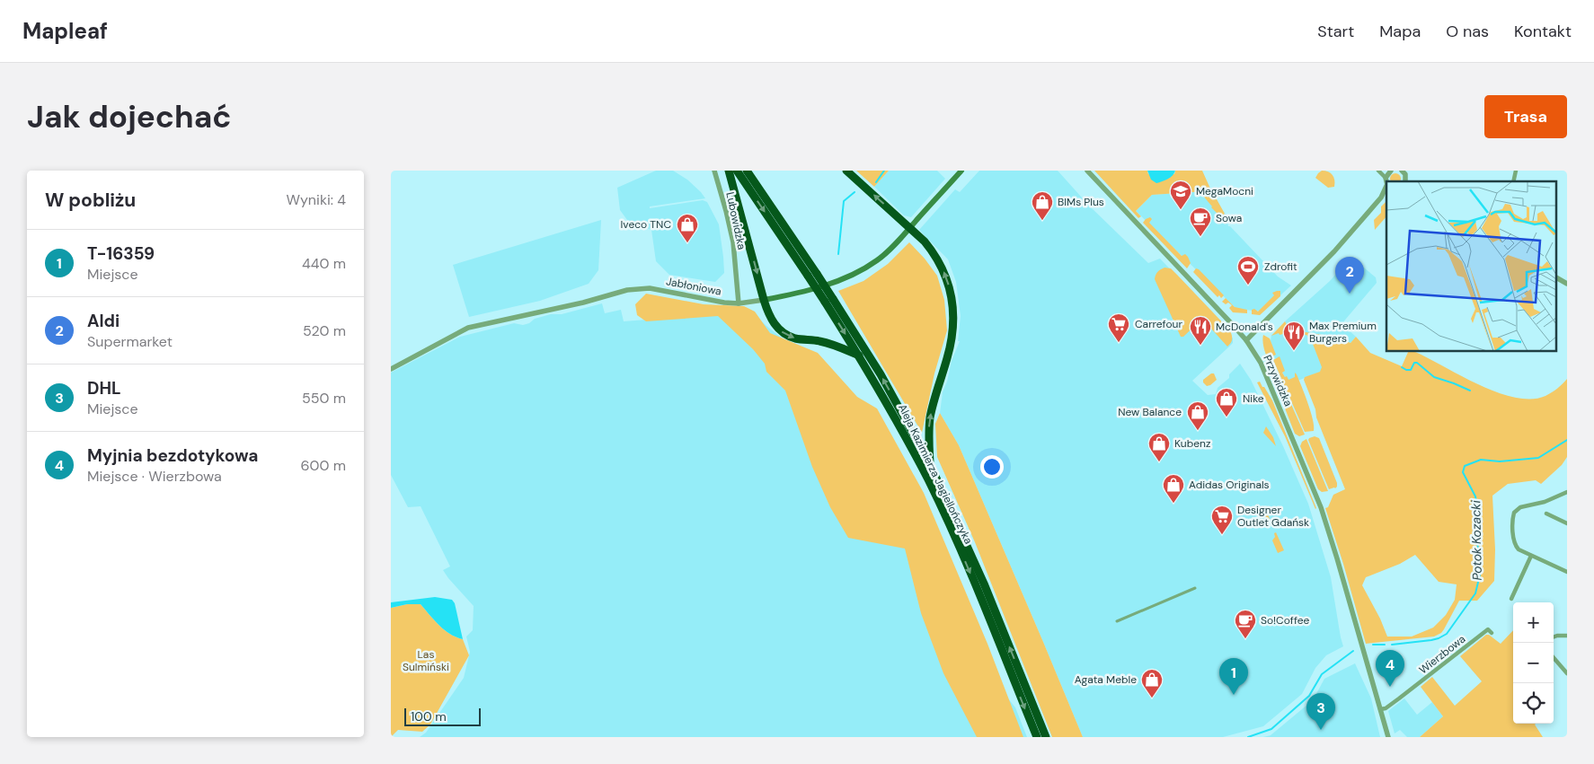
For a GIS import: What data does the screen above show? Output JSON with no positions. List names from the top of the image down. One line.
{"streets":{"highway":["Aleja Kazimierza Jagiellończyka"],"main road":["Jabłoniowa"],"street":["Lubowidzka","Przywidzka","Wierzbowa"]},"crossings":[["Lubowidzka","Jabłoniowa"],["Przywidzka","Wierzbowa"]],"water":["Potok Kozacki"],"parks":["Las Sulmiński"],"places":{"school or university":["MegaMocni"],"shop":["BIMs Plus","Iveco TNC","Nike","New Balance","Kubenz","Adidas Originals","Agata Meble"],"cafe":["Sowa","So!Coffee"],"sports":["Zdrofit"],"supermarket":["Carrefour","Designer Outlet Gdańsk"],"restaurant":["McDonald's","Max Premium Burgers"]},"scale_bar":"100 m","page":{"header":"Mapleaf","nav":["Start","Mapa","O nas","Kontakt"],"buttons":"Trasa","title":"Jak dojechać","heading":["W pobliżu","Wyniki: 4"],"list":[{"mark":"1","name":"T-16359","note":"Miejsce","value":"440 m"},{"mark":"2","name":"Aldi","note":"Supermarket","value":"520 m"},{"mark":"3","name":"DHL","note":"Miejsce","value":"550 m"},{"mark":"4","name":"Myjnia bezdotykowa","note":"Miejsce · Wierzbowa","value":"600 m"}],"pins":["2","4","1","3"],"map_buttons":["+","−"],"scale":"100 m"}}
